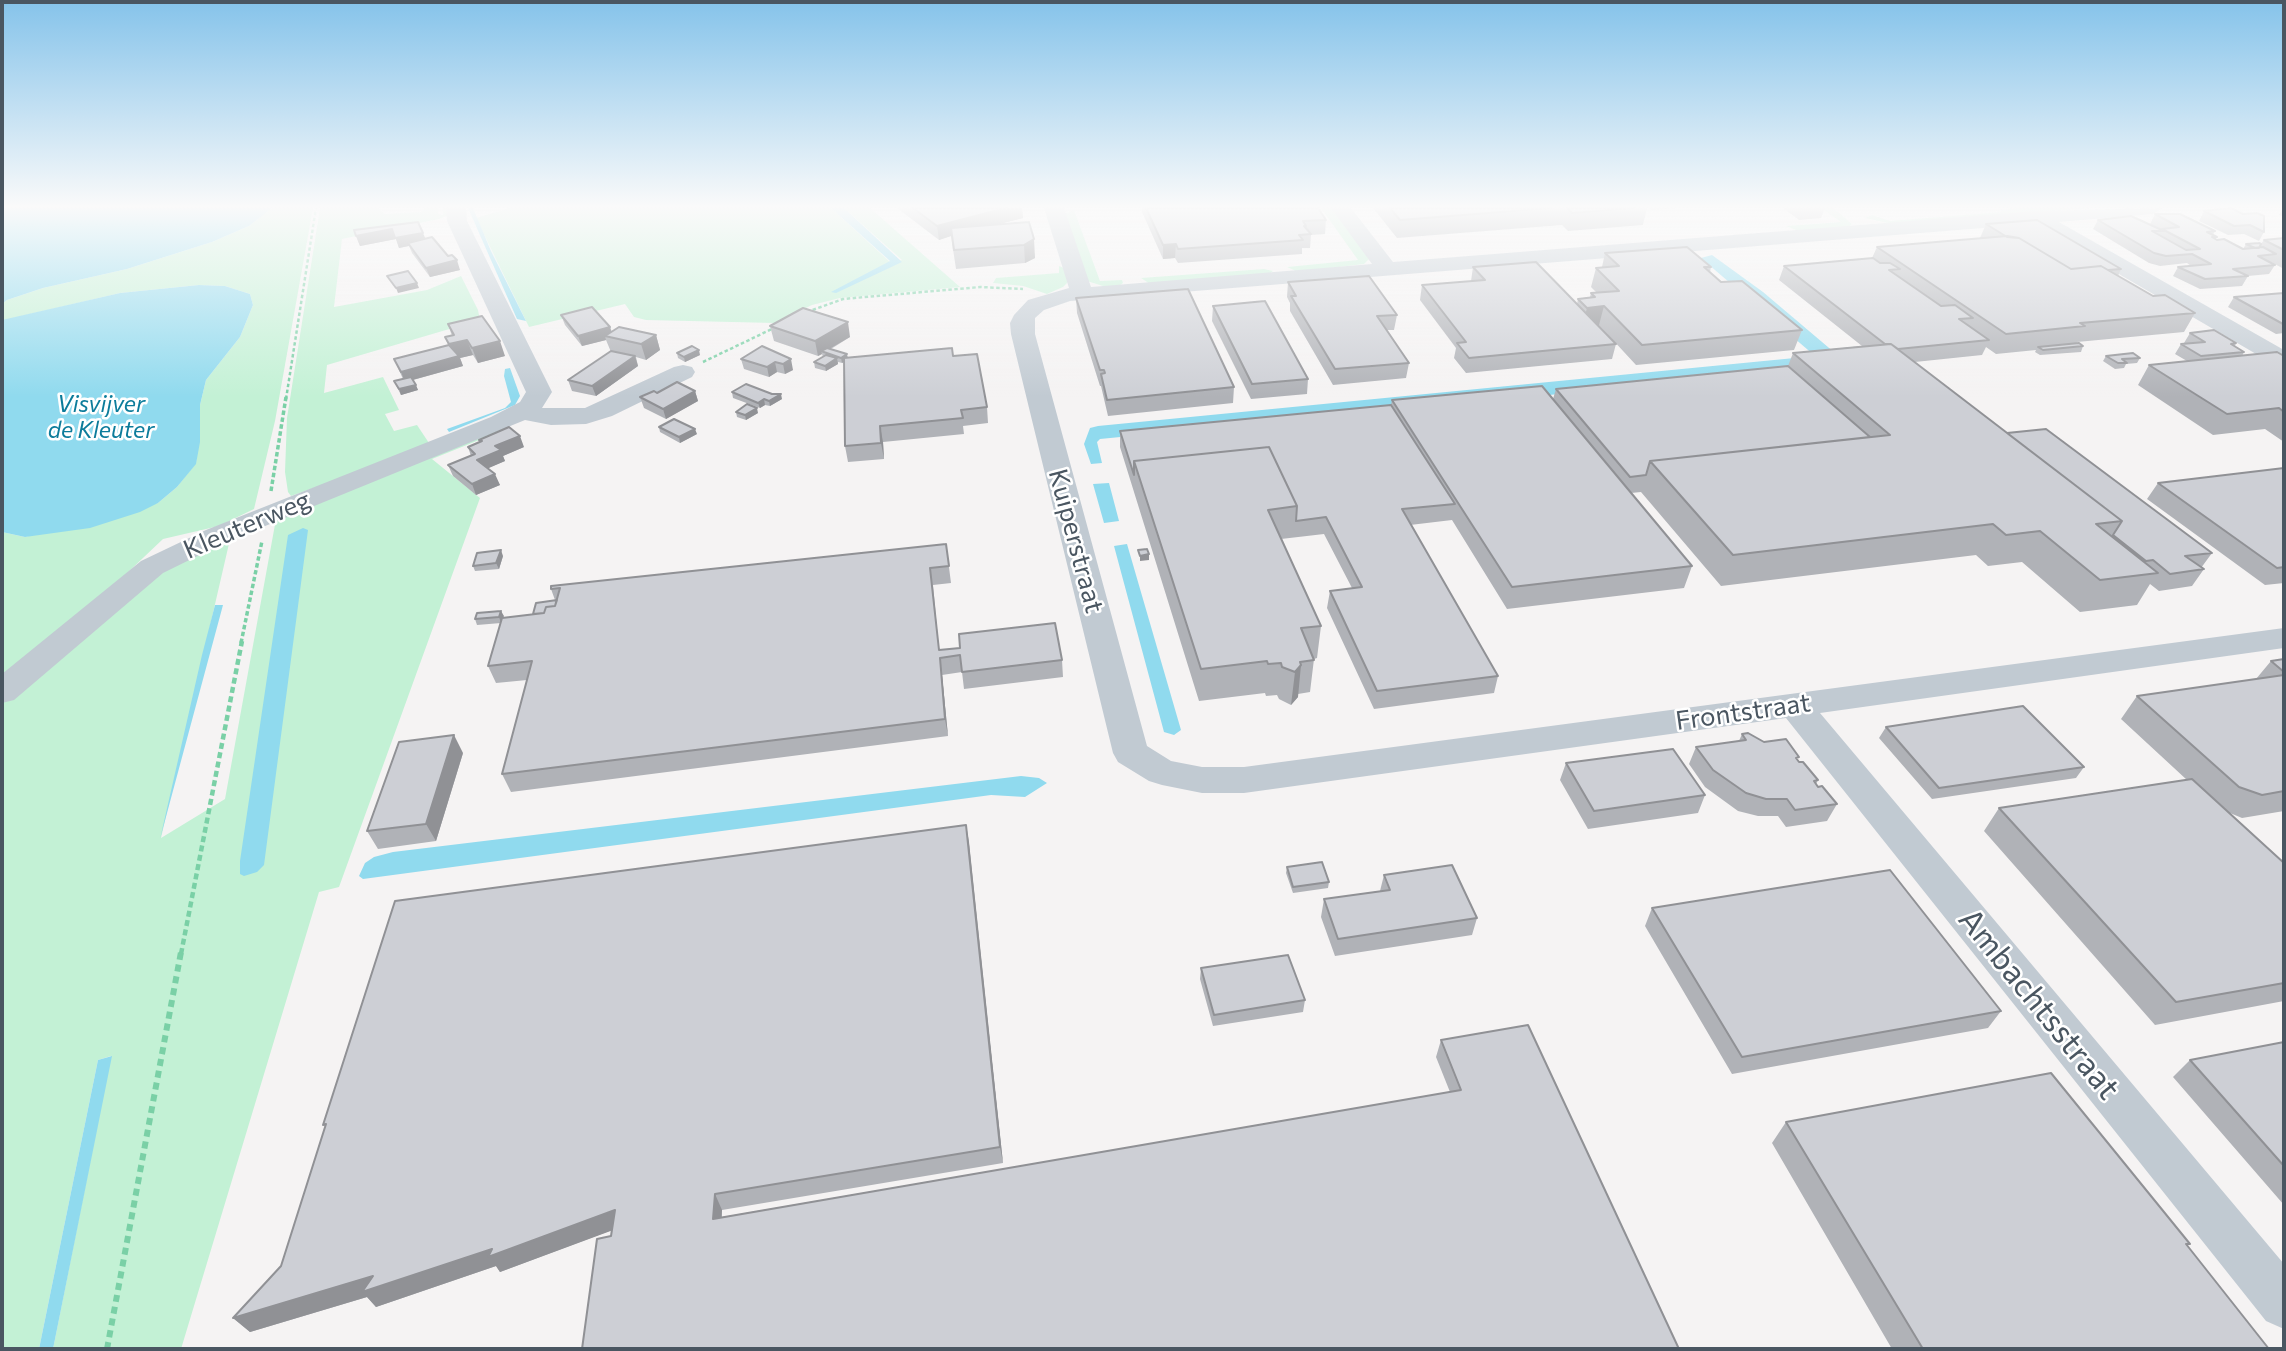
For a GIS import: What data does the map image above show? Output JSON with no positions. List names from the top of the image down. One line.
{"streets":{"street":["Kleuterweg","Kuiperstraat","Frontstraat","Ambachtsstraat"]},"crossings":[["Kuiperstraat","Frontstraat"],["Frontstraat","Ambachtsstraat"]],"water":["Visvijver de Kleuter"]}
